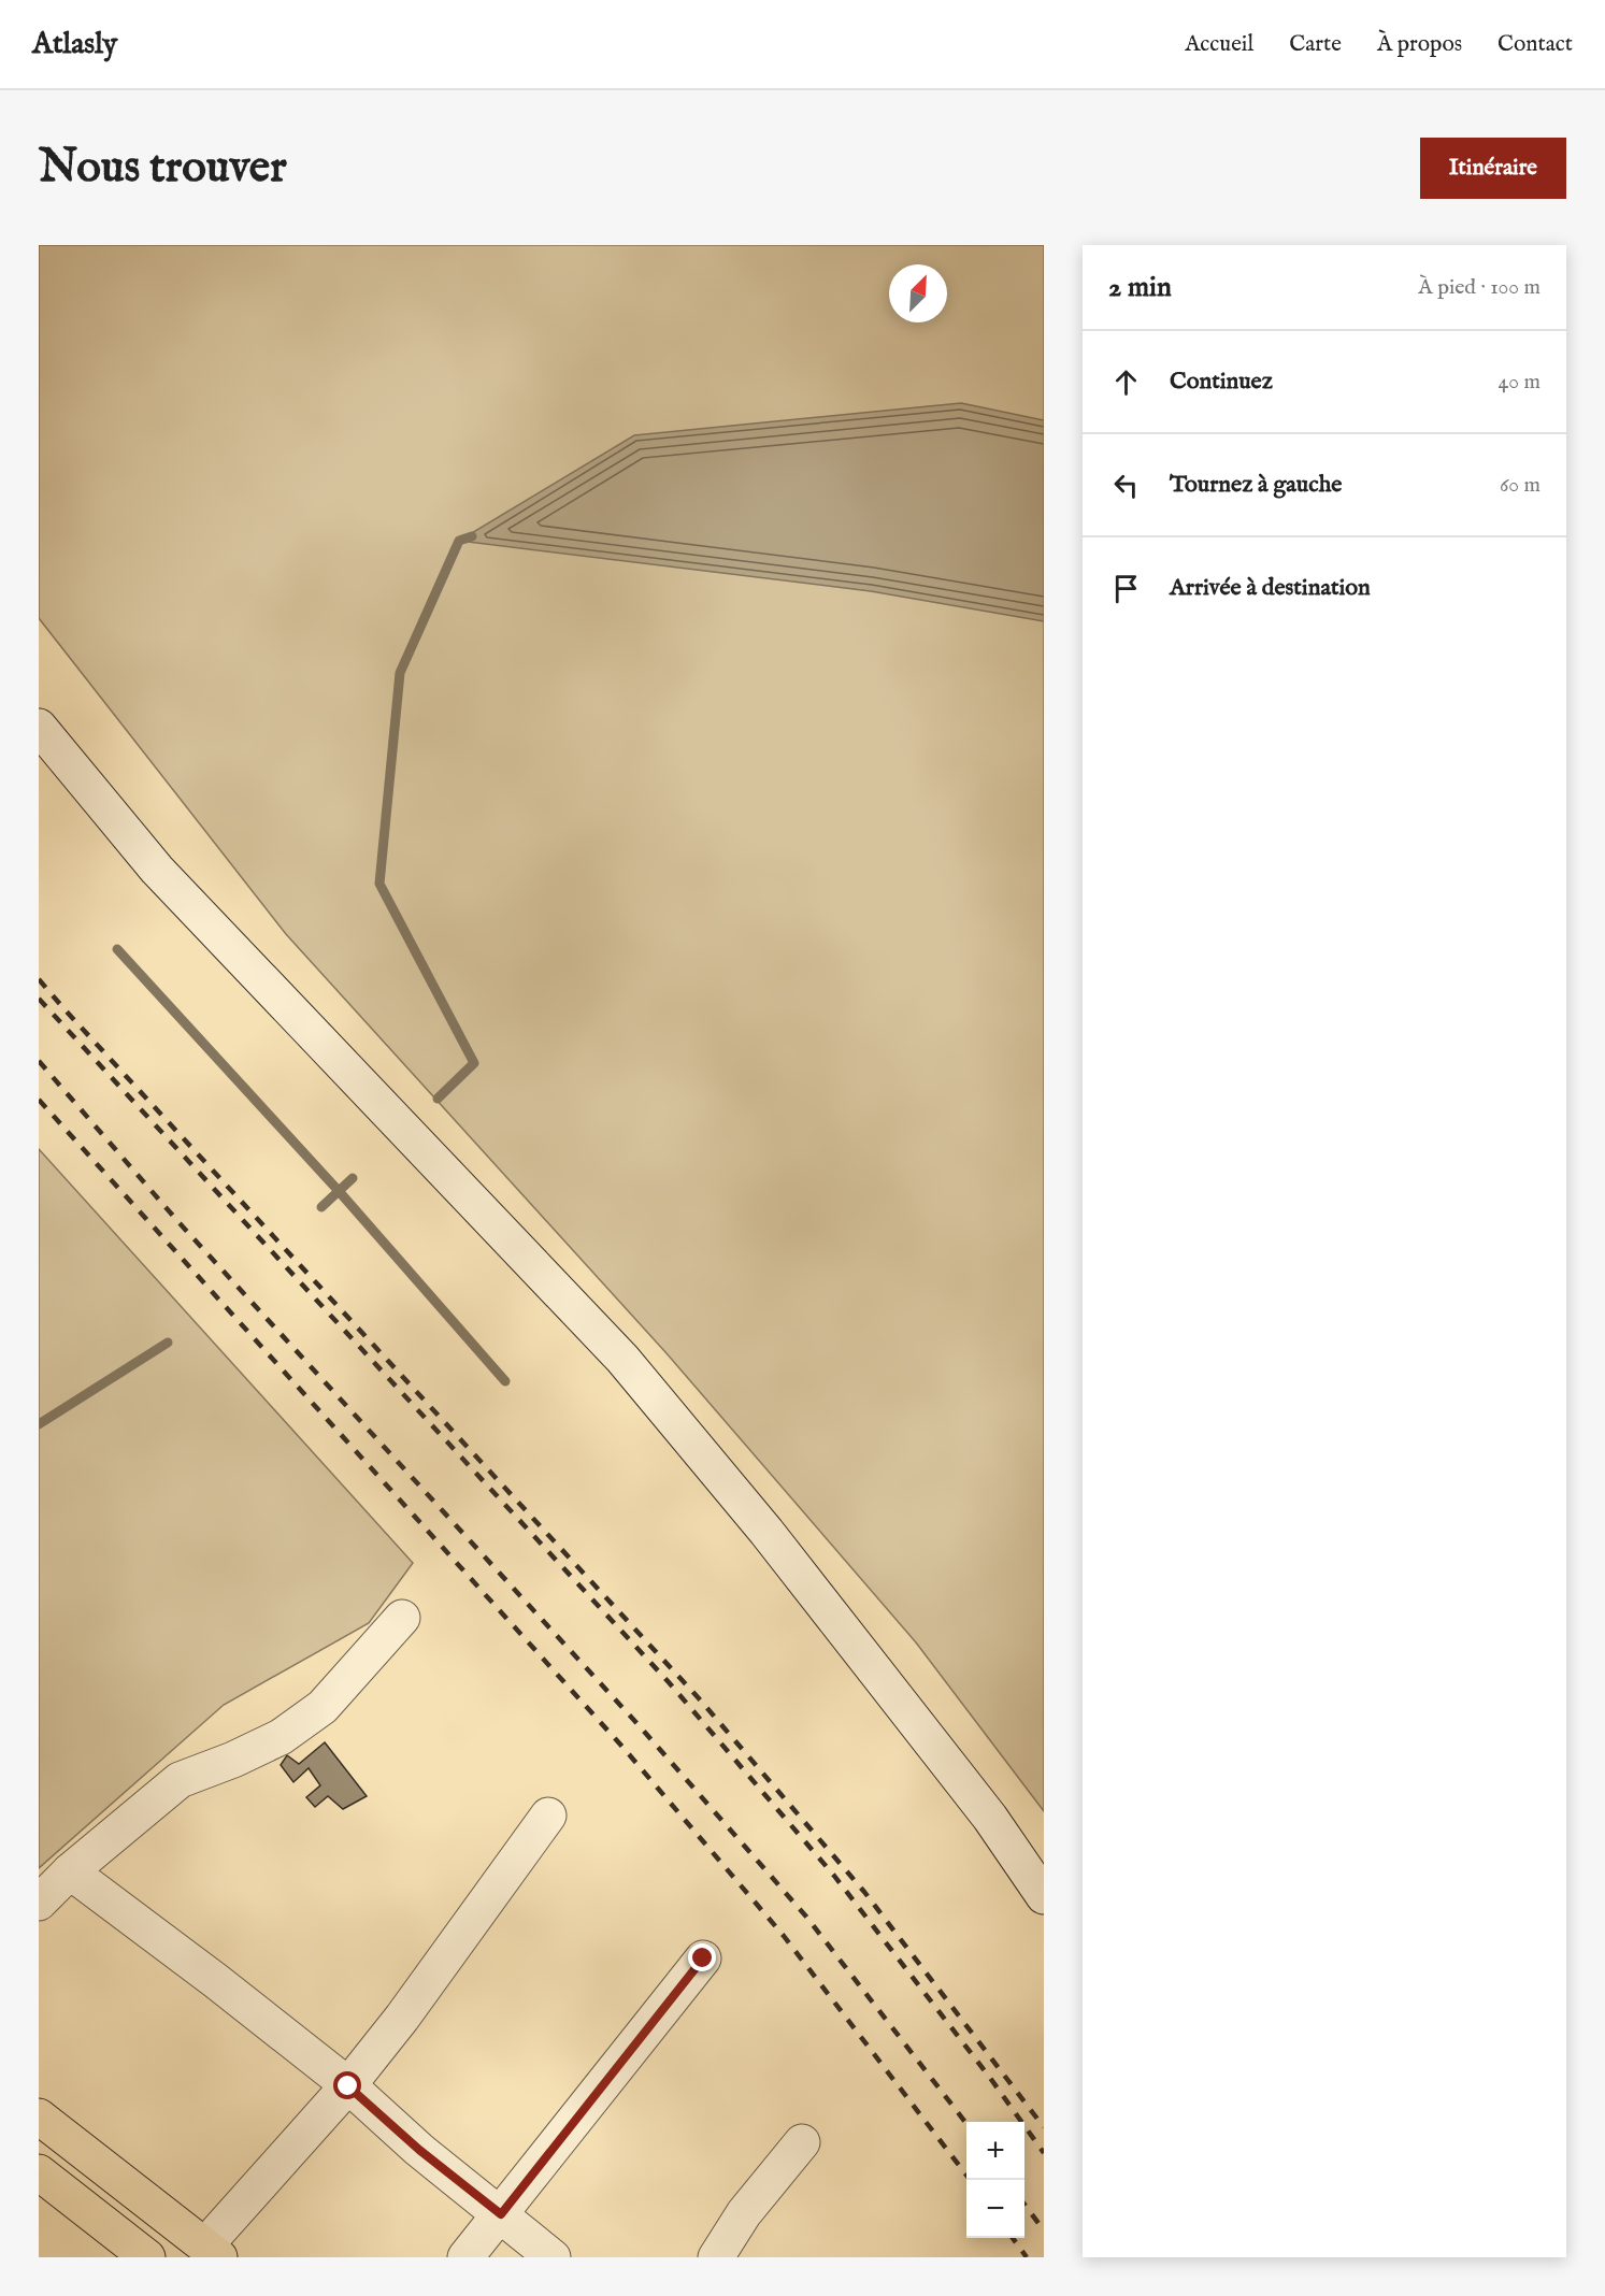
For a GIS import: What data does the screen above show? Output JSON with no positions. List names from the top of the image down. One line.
{"north":"top right","page":{"header":"Atlasly","nav":["Accueil","Carte","À propos","Contact"],"buttons":"Itinéraire","title":"Nous trouver","heading":["2 min","À pied · 100 m"],"list":[["Continuez","40 m"],["Tournez à gauche","60 m"],"Arrivée à destination"],"map_buttons":["+","−"]}}
